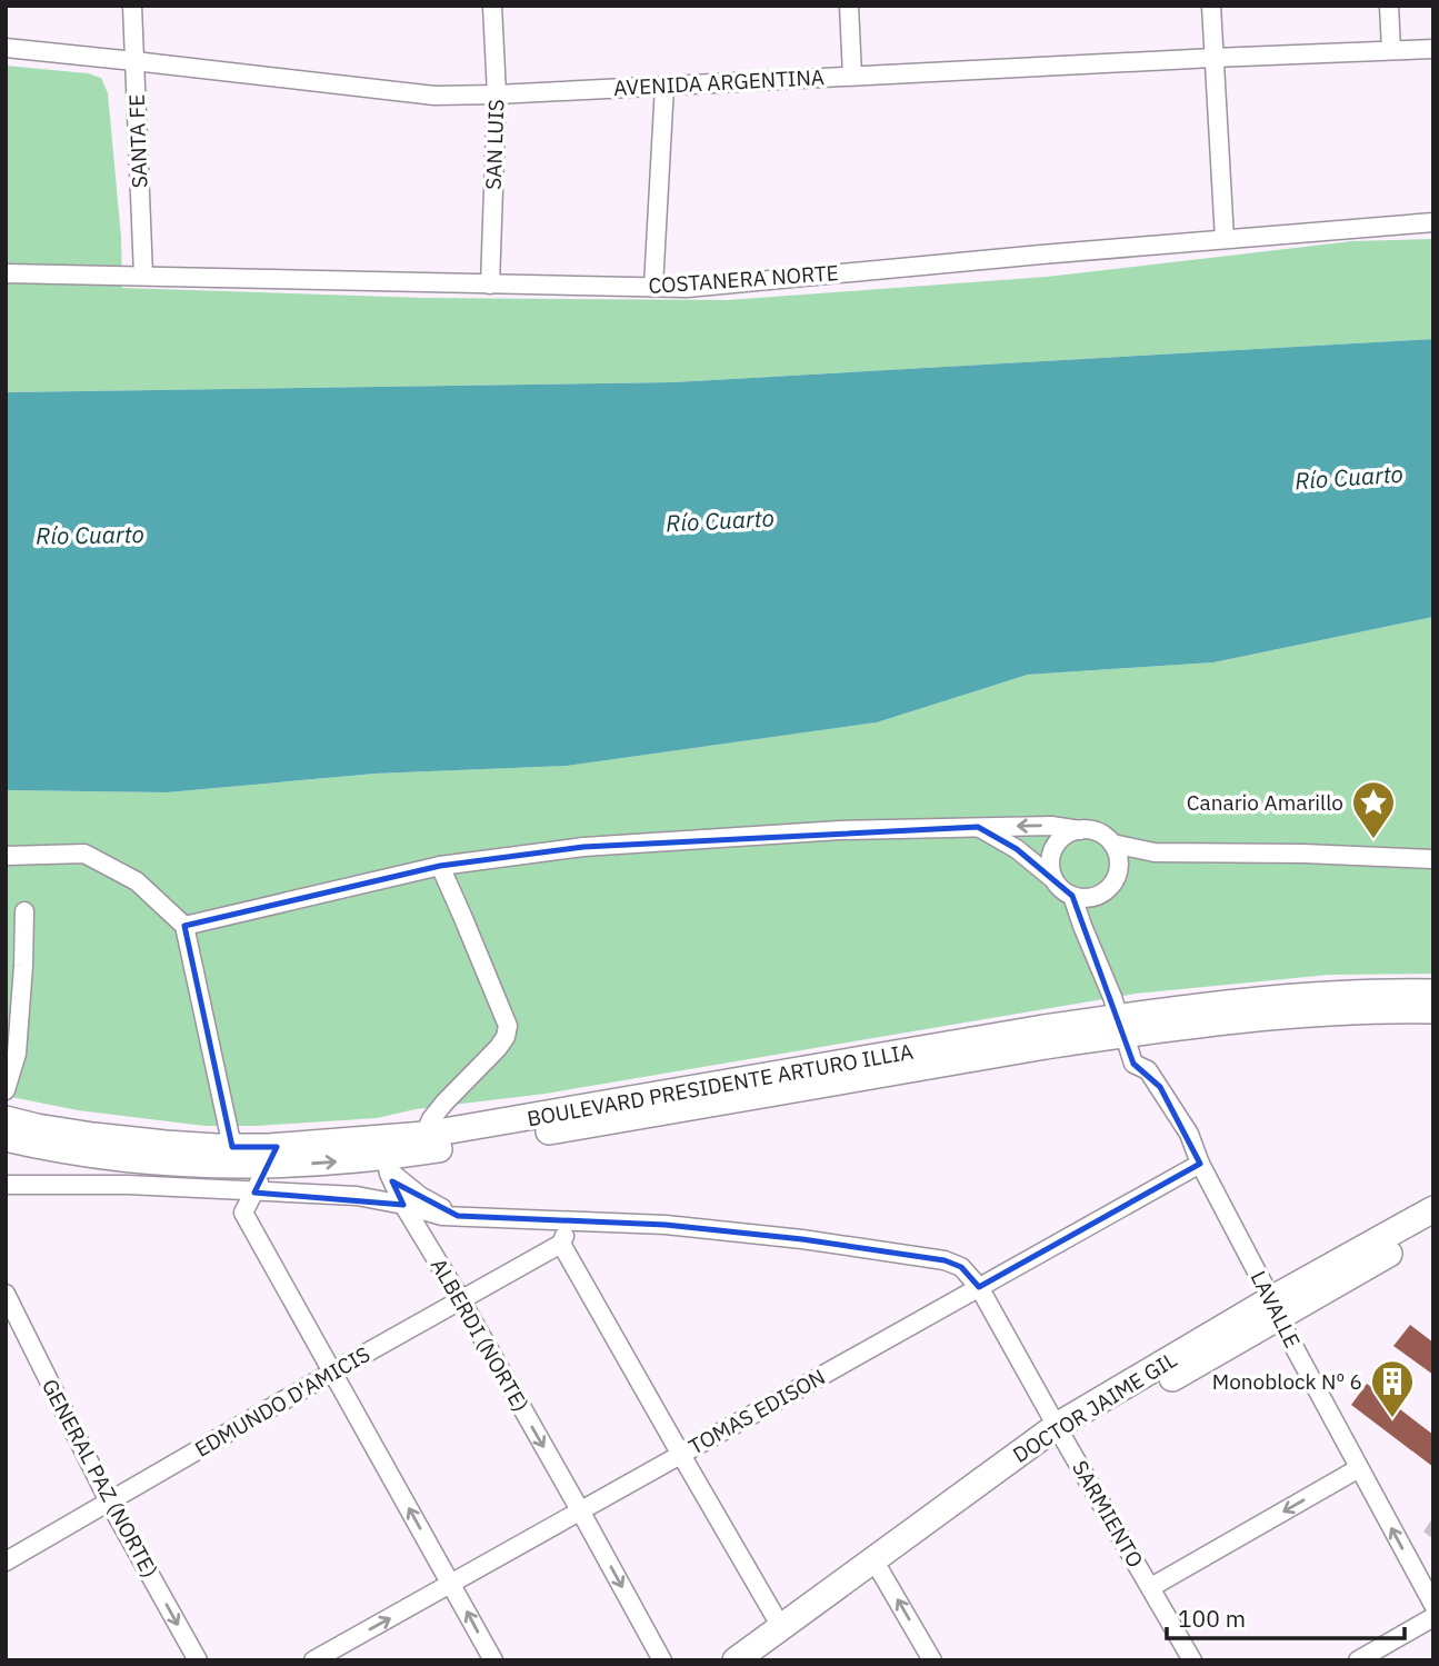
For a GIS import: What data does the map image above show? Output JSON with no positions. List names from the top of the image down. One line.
{"streets":{"main road":["BOULEVARD PRESIDENTE ARTURO ILLIA","DOCTOR JAIME GIL"],"street":["AVENIDA ARGENTINA","SANTA FE","SAN LUIS","COSTANERA NORTE","LAVALLE","ALBERDI (NORTE)","EDMUNDO D'AMICIS","TOMAS EDISON","GENERAL PAZ (NORTE)","SARMIENTO"]},"crossings":[["AVENIDA ARGENTINA","SANTA FE"],["AVENIDA ARGENTINA","SAN LUIS"],["SANTA FE","COSTANERA NORTE"],["SAN LUIS","COSTANERA NORTE"],["BOULEVARD PRESIDENTE ARTURO ILLIA","LAVALLE"],["BOULEVARD PRESIDENTE ARTURO ILLIA","ALBERDI (NORTE)"],["LAVALLE","DOCTOR JAIME GIL"],["LAVALLE","TOMAS EDISON"],["ALBERDI (NORTE)","EDMUNDO D'AMICIS"],["ALBERDI (NORTE)","TOMAS EDISON"],["EDMUNDO D'AMICIS","GENERAL PAZ (NORTE)"],["DOCTOR JAIME GIL","SARMIENTO"],["TOMAS EDISON","SARMIENTO"]],"one_way":["GENERAL PAZ (NORTE)"],"water":["Río Cuarto"],"places":{"place":["Canario Amarillo"],"building":["Monoblock Nº 6"]},"scale_bar":"100 m"}
